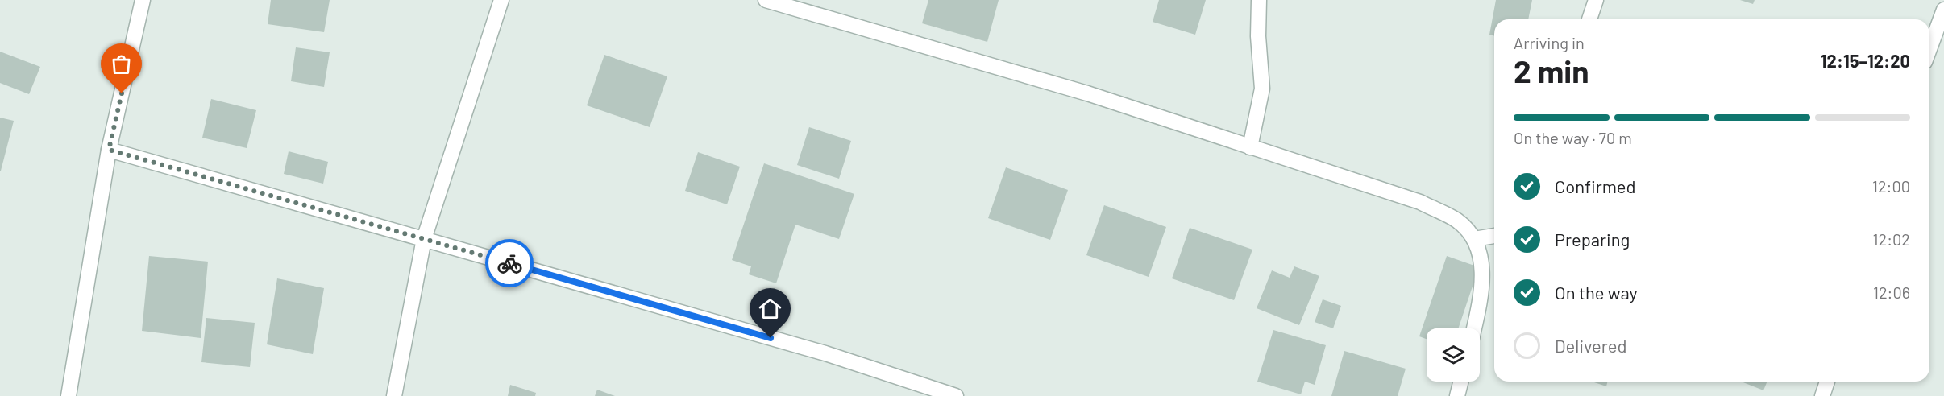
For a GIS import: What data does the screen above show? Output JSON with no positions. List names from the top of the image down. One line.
{"page":{"heading":["2 min","Arriving in","12:15–12:20"],"bar":"On the way · 70 m","list":[["Confirmed","12:00"],["Preparing","12:02"],["On the way","12:06"],"Delivered"]}}
